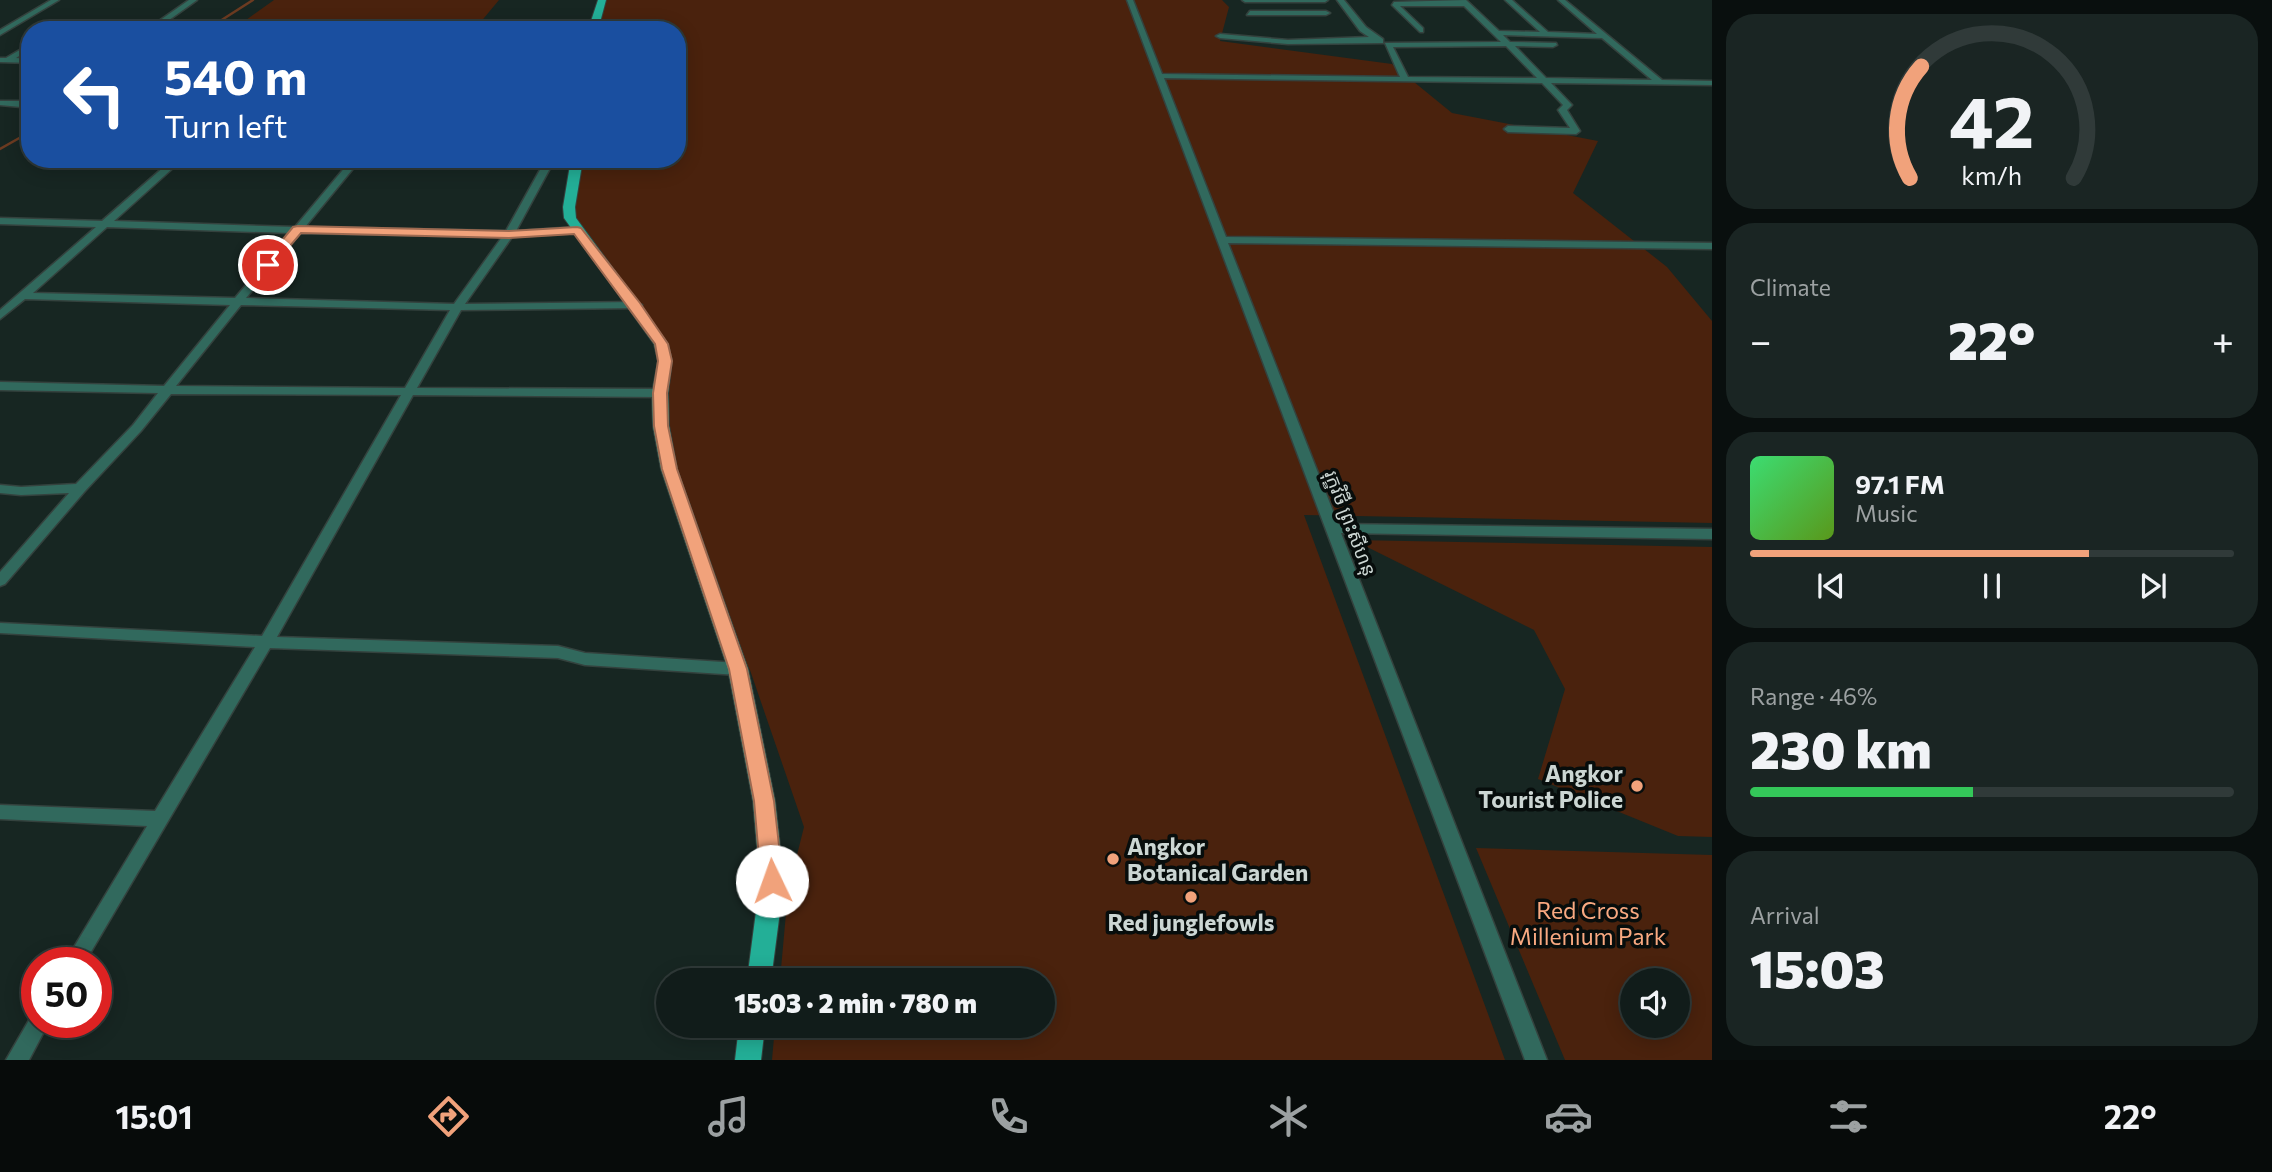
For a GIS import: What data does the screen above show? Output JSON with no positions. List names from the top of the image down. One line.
{"streets":{"street":["រុក្ខវិថី ព្រះសីហនុ"]},"parks":["Red Cross Millenium Park"],"places":["Angkor Tourist Police","Angkor Botanical Garden","Red junglefowls"],"page":{"turn":["540 m","Turn left"],"tile":["Climate",["Range · 46%","230 km"],["Arrival","15:03"]],"heat":["−","22°","+"],"song":["97.1 FM","Music"],"limit":"50","trip":"15:03 · 2 min · 780 m","tabs":["15:01","22°"],"gauge":["42","km/h"]}}
